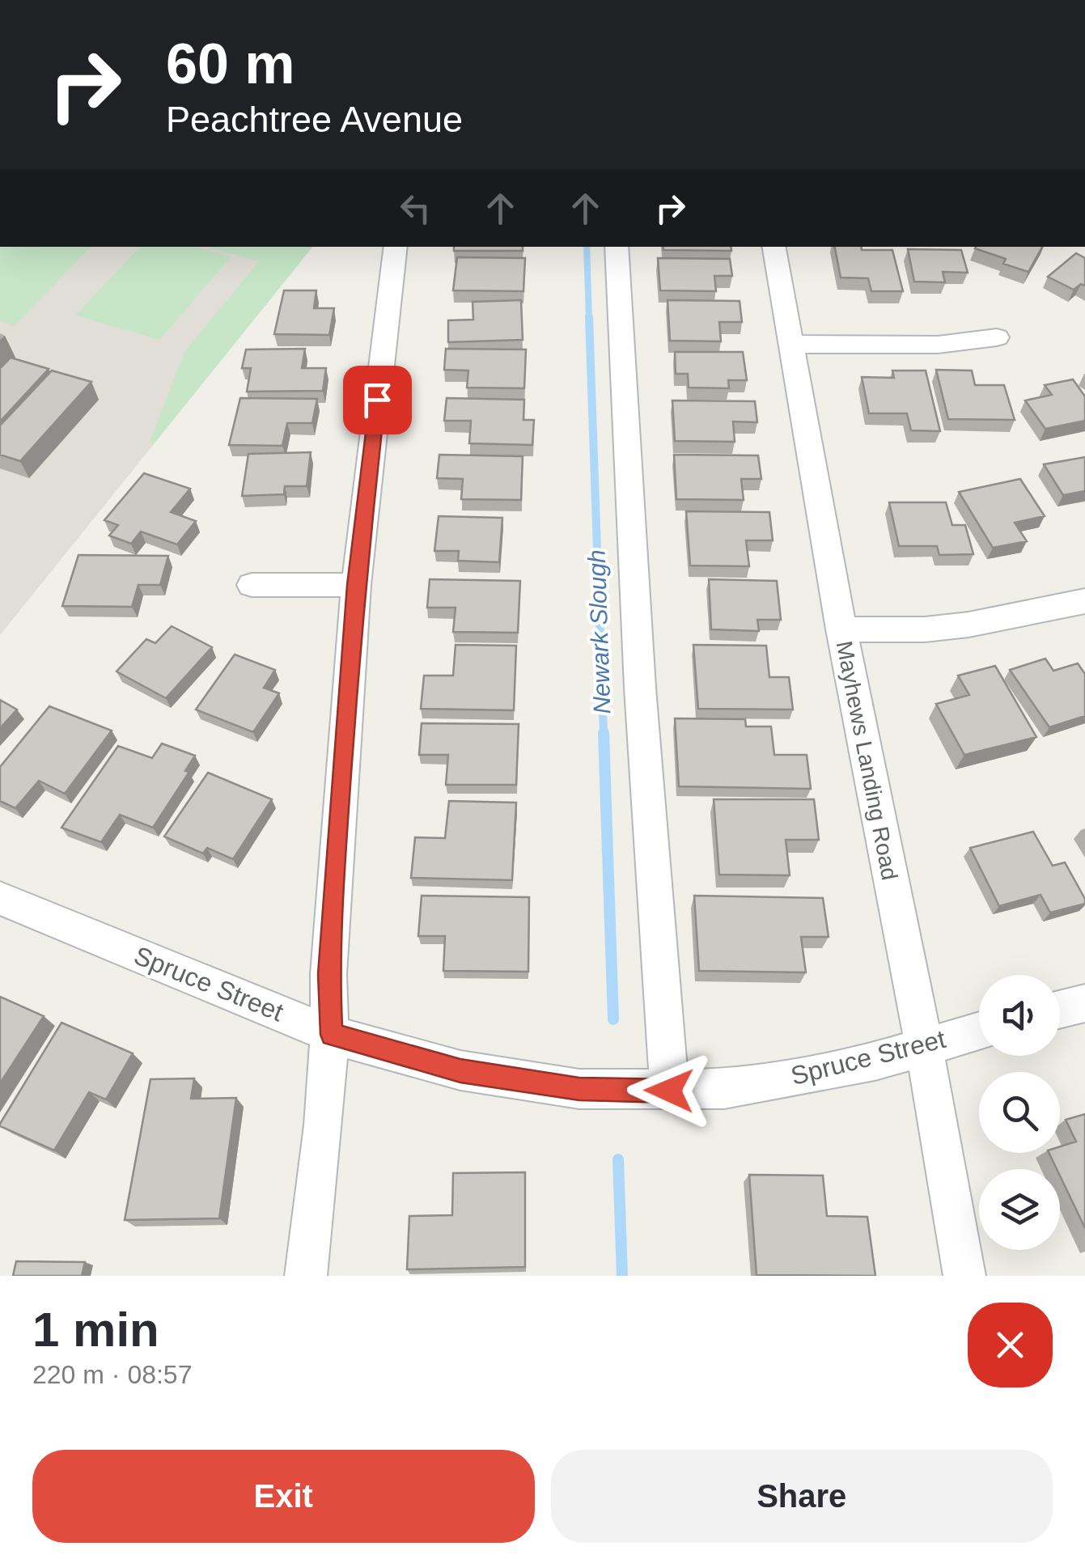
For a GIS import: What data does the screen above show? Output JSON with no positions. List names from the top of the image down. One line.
{"streets":{"street":["Mayhews Landing Road","Spruce Street"]},"crossings":[["Mayhews Landing Road","Spruce Street"]],"water":["Newark Slough"],"page":{"turn":["60 m","Peachtree Avenue"],"heading":["1 min","220 m · 08:57"],"buttons":["Exit","Share"]}}
